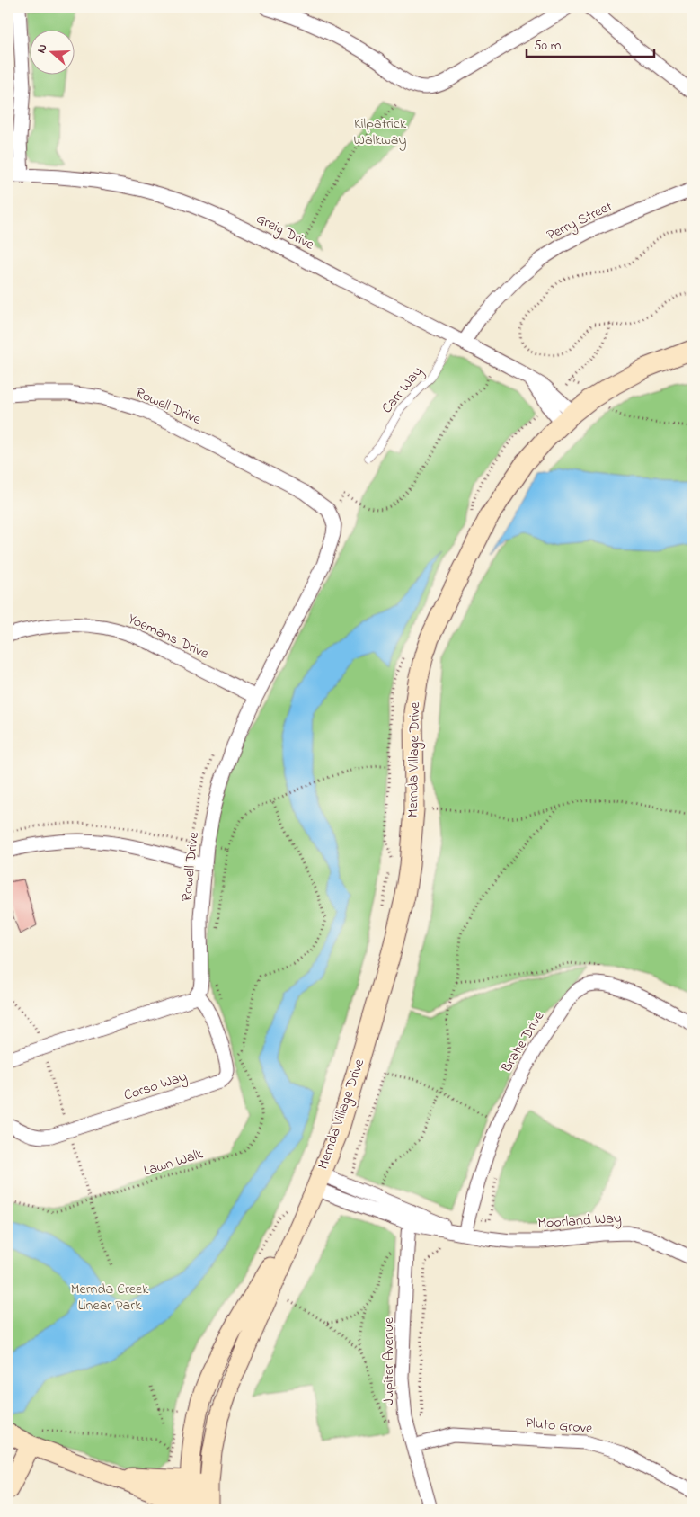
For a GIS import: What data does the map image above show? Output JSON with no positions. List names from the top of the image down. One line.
{"streets":{"street":["Perry Street","Greig Drive","Rowell Drive","Yoemans Drive","Mernda Village Drive","Brahe Drive","Corso Way","Moorland Way","Jupiter Avenue","Pluto Grove"],"lane":["Carr Way"],"path":["Lawn Walk"]},"crossings":[["Perry Street","Greig Drive"],["Perry Street","Carr Way"],["Greig Drive","Carr Way"],["Greig Drive","Mernda Village Drive"],["Rowell Drive","Yoemans Drive"],["Rowell Drive","Corso Way"],["Mernda Village Drive","Moorland Way"],["Brahe Drive","Moorland Way"],["Moorland Way","Jupiter Avenue"],["Jupiter Avenue","Pluto Grove"]],"parks":["Kilpatrick Walkway","Mernda Creek Linear Park"],"scale_bar":"50 m","north":"left"}
